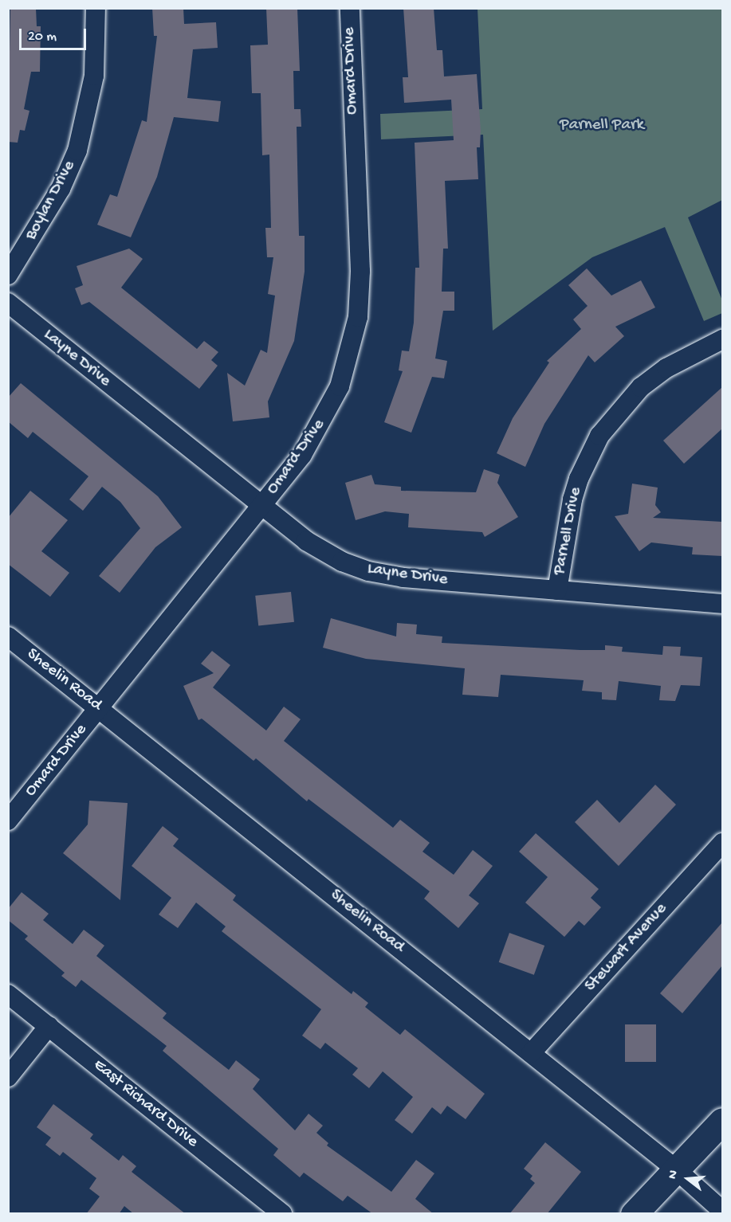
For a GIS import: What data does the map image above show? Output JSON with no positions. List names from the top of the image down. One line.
{"streets":{"street":["Omard Drive","Boylan Drive","Layne Drive","Parnell Drive","Sheelin Road","Stewart Avenue","East Richard Drive"]},"crossings":[["Omard Drive","Layne Drive"],["Omard Drive","Sheelin Road"],["Layne Drive","Parnell Drive"],["Sheelin Road","Stewart Avenue"]],"parks":["Parnell Park"],"scale_bar":"20 m","north":"left"}
